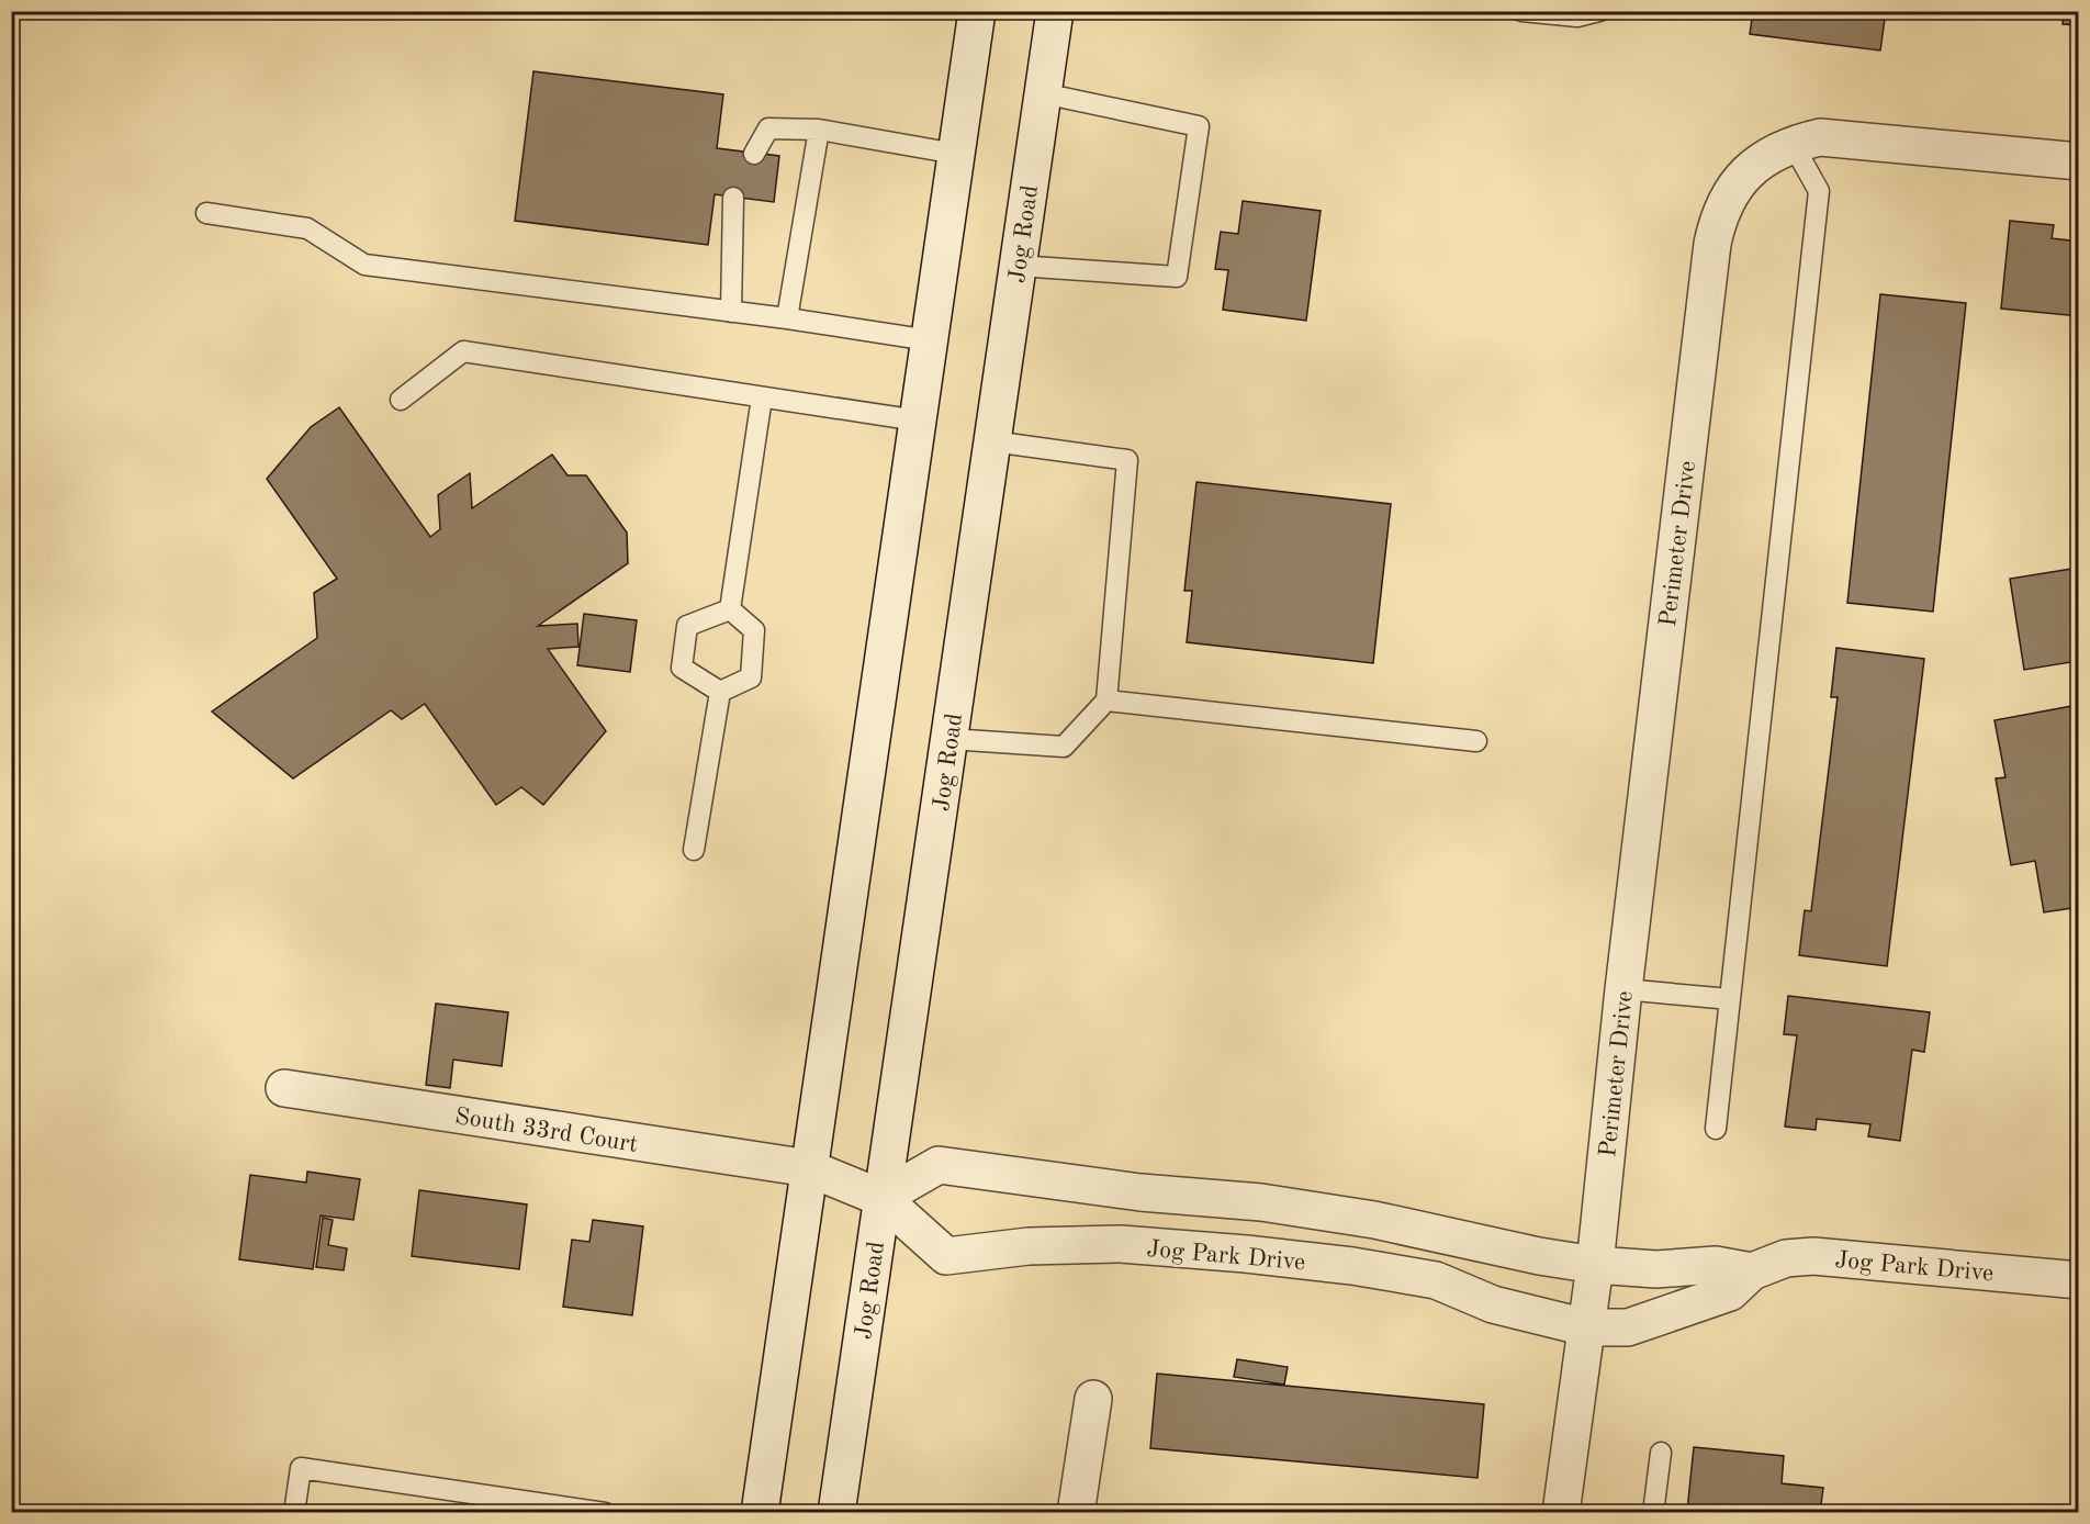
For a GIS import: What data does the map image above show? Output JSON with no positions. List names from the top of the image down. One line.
{"streets":{"street":["Jog Road","Perimeter Drive","South 33rd Court","Jog Park Drive"]},"crossings":[["Jog Road","Jog Park Drive"],["Perimeter Drive","Jog Park Drive"],["South 33rd Court","Jog Park Drive"]]}
